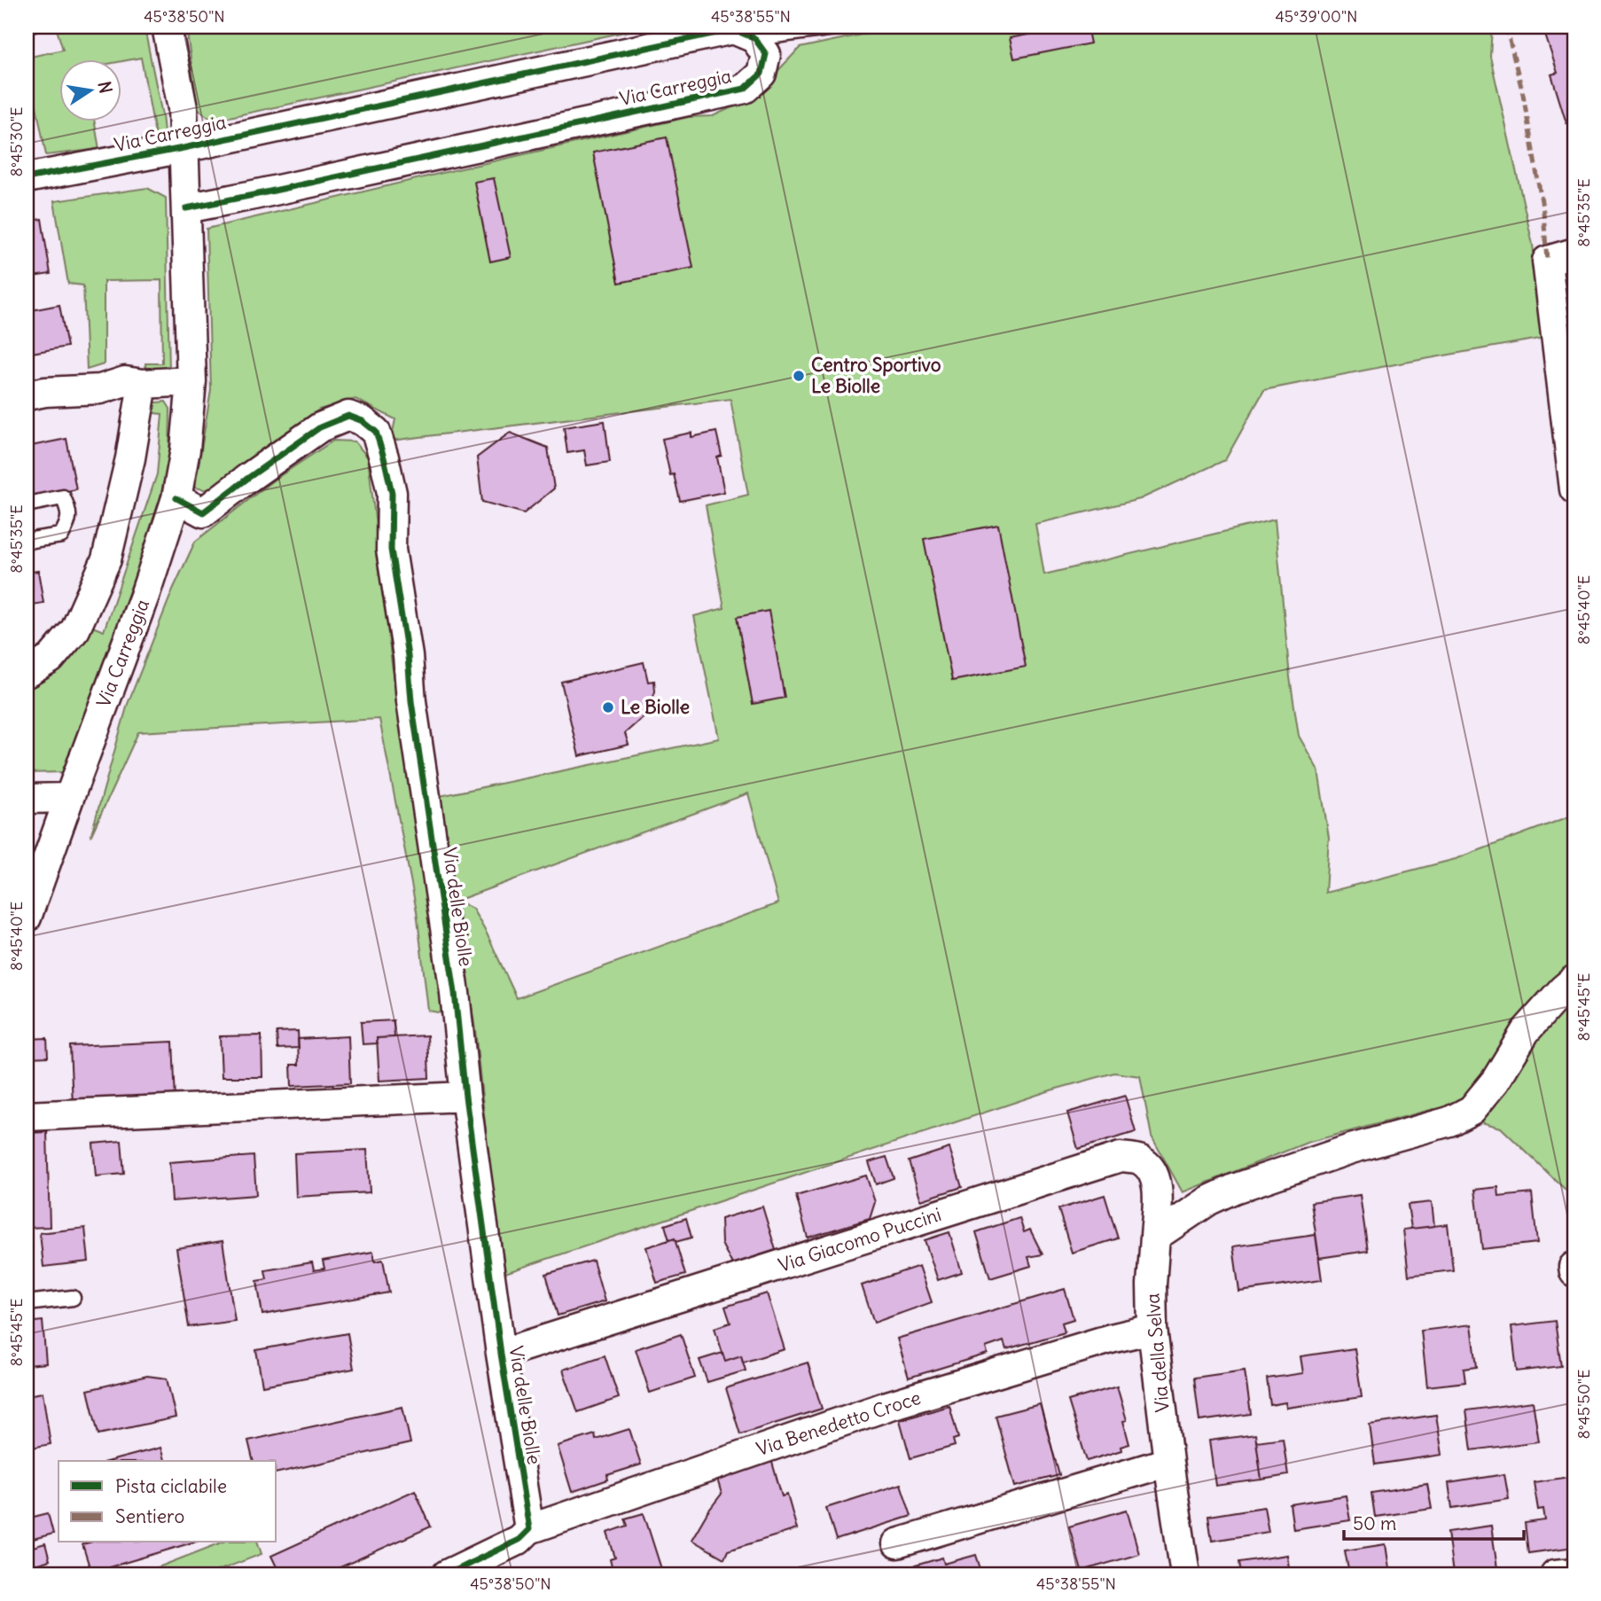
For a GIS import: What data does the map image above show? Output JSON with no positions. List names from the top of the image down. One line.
{"streets":{"street":["Via Carreggia","Via delle Biolle","Via Giacomo Puccini","Via della Selva","Via Benedetto Croce"]},"crossings":[["Via Carreggia","Via delle Biolle"],["Via delle Biolle","Via Giacomo Puccini"],["Via delle Biolle","Via Benedetto Croce"],["Via Giacomo Puccini","Via della Selva"],["Via della Selva","Via Benedetto Croce"]],"places":["Centro Sportivo Le Biolle","Le Biolle"],"legend":["Pista ciclabile","Sentiero"],"scale_bar":"50 m","north":"right","coordinates":["45°38'50\"N","45°38'55\"N","45°39'00\"N","8°45'30\"E","8°45'35\"E","8°45'40\"E","8°45'45\"E","8°45'50\"E"]}
